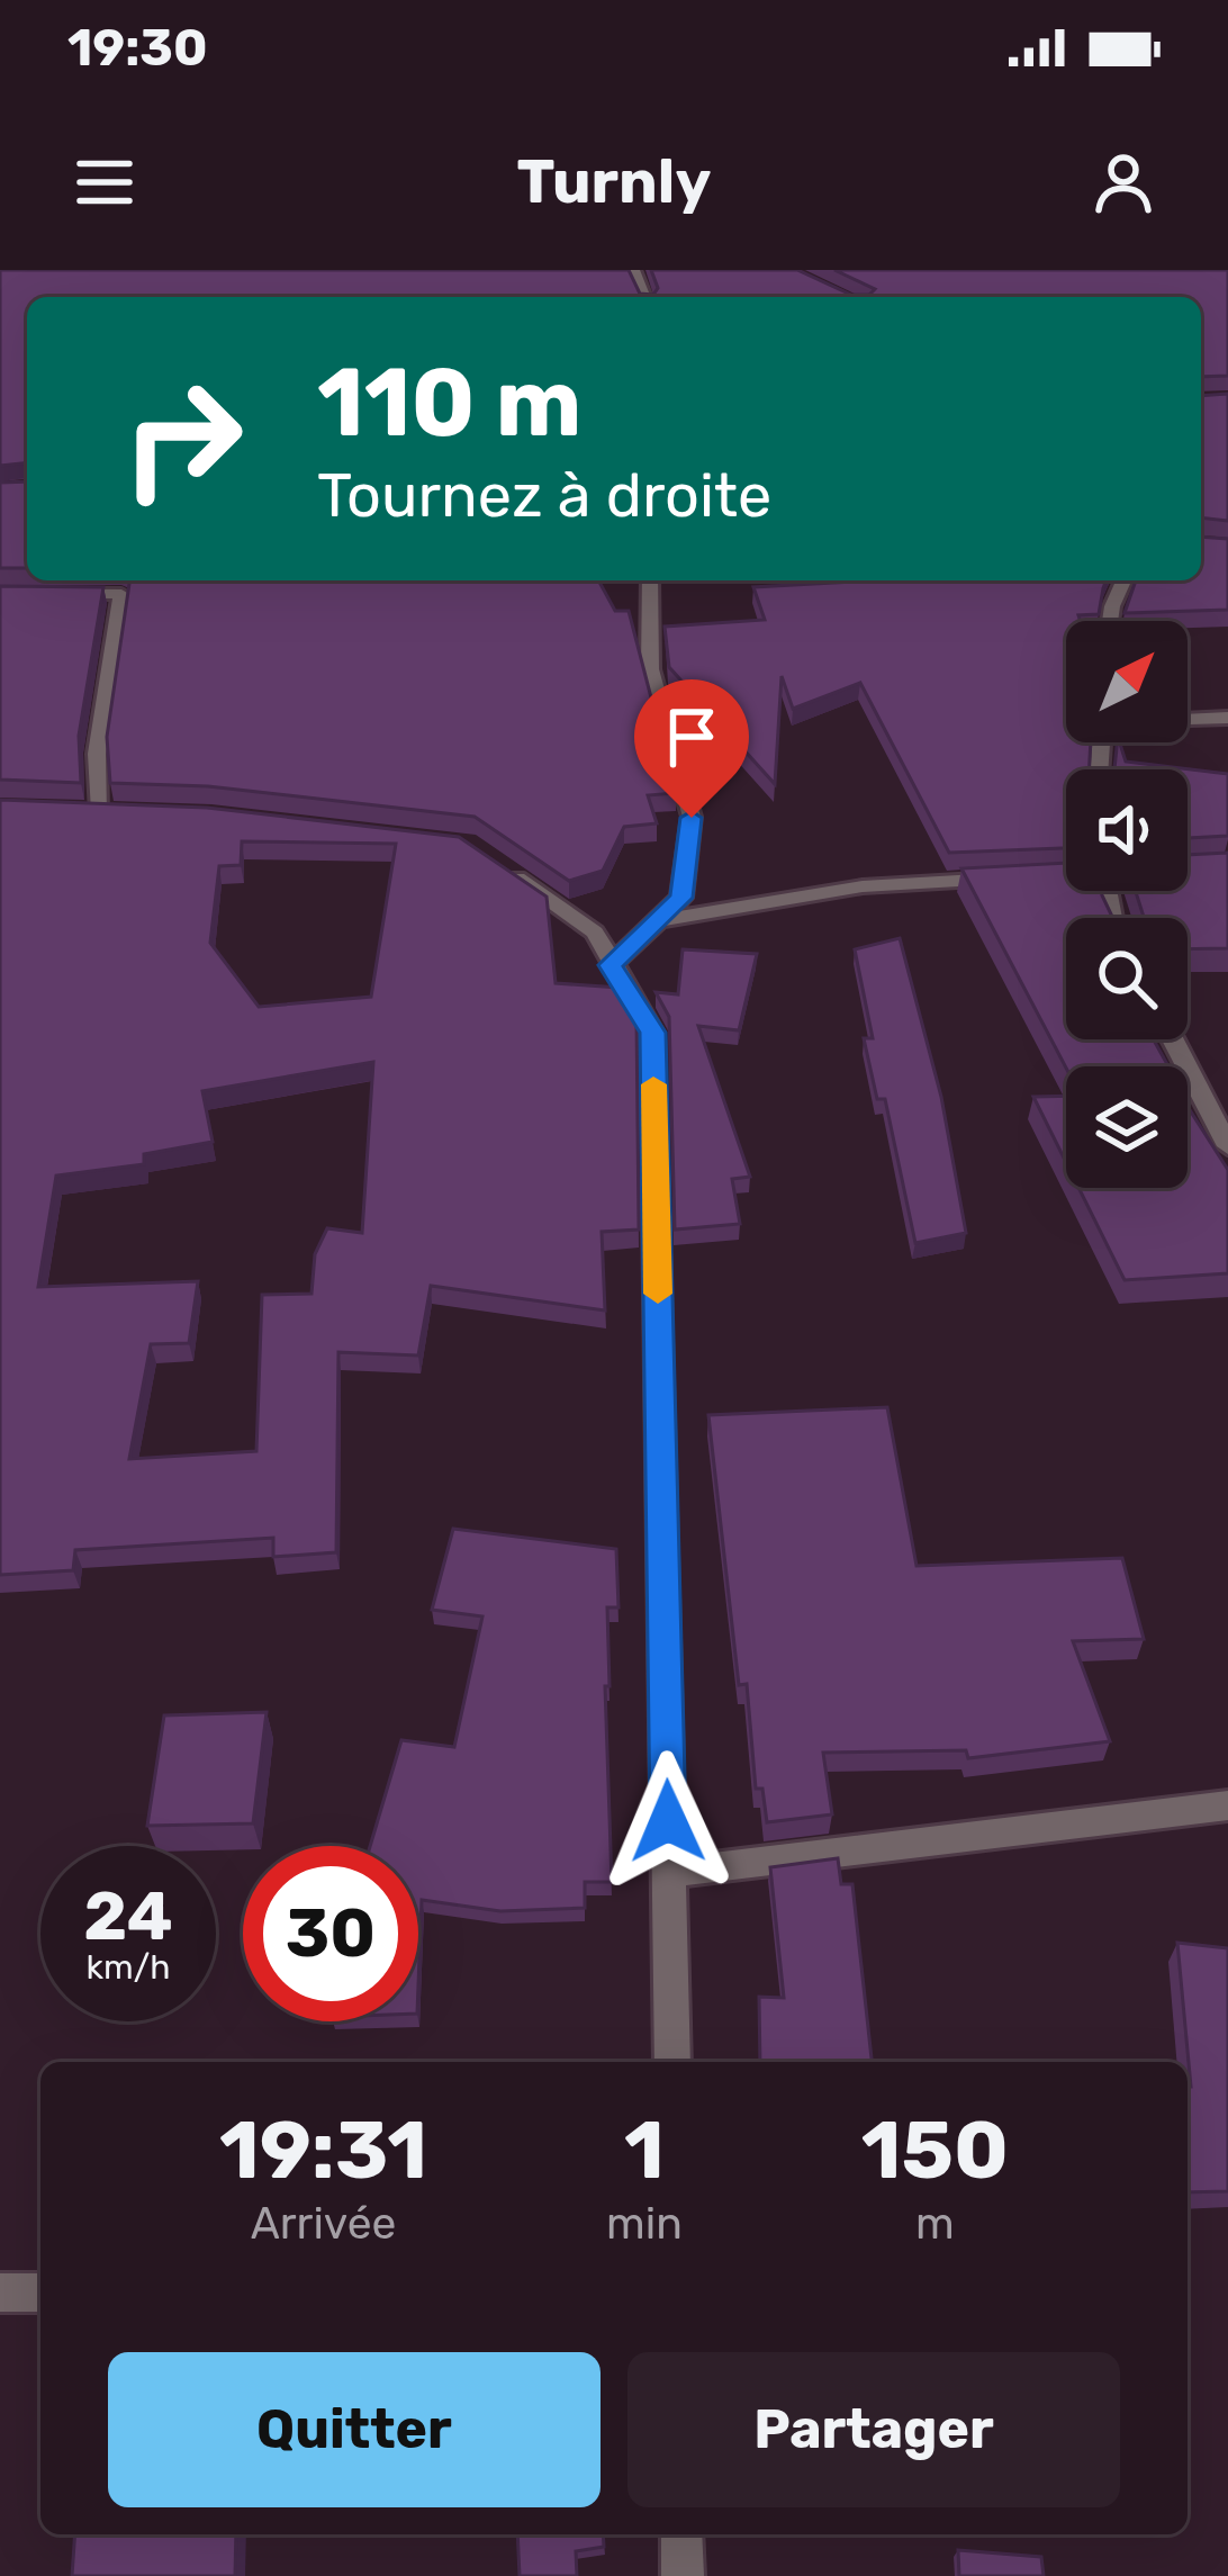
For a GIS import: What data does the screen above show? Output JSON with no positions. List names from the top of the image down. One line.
{"north":"top right","page":{"status":"19:30","header":"Turnly","turn":["110 m","Tournez à droite"],"speed":"24 km/h","limit":"30","eta":["19:31","Arrivée","1","min","150","m"],"buttons":["Quitter","Partager"]}}
